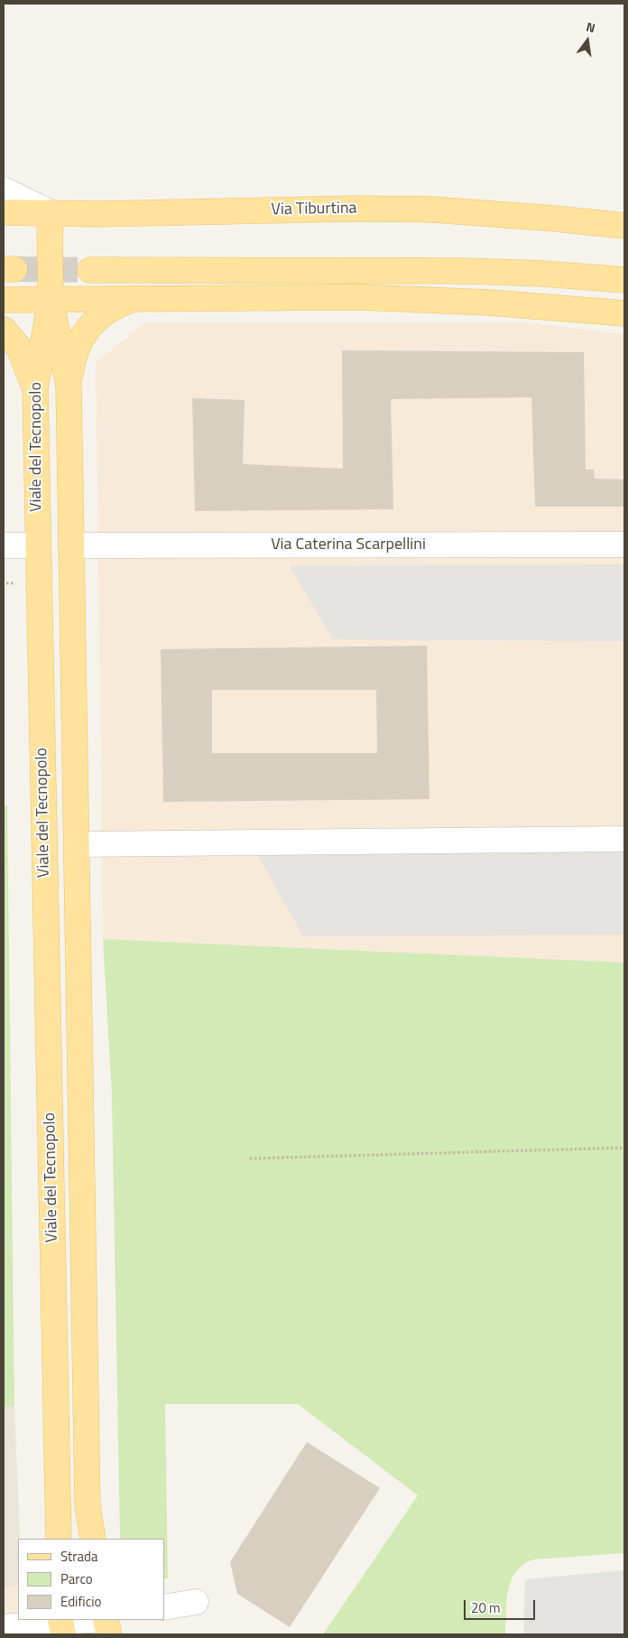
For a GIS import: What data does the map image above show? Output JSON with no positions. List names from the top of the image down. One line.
{"streets":{"main road":["Via Tiburtina","Viale del Tecnopolo"],"street":["Via Caterina Scarpellini"]},"crossings":[["Viale del Tecnopolo","Via Caterina Scarpellini"]],"legend":["Strada","Parco","Edificio"],"scale_bar":"20 m","north":"top"}
